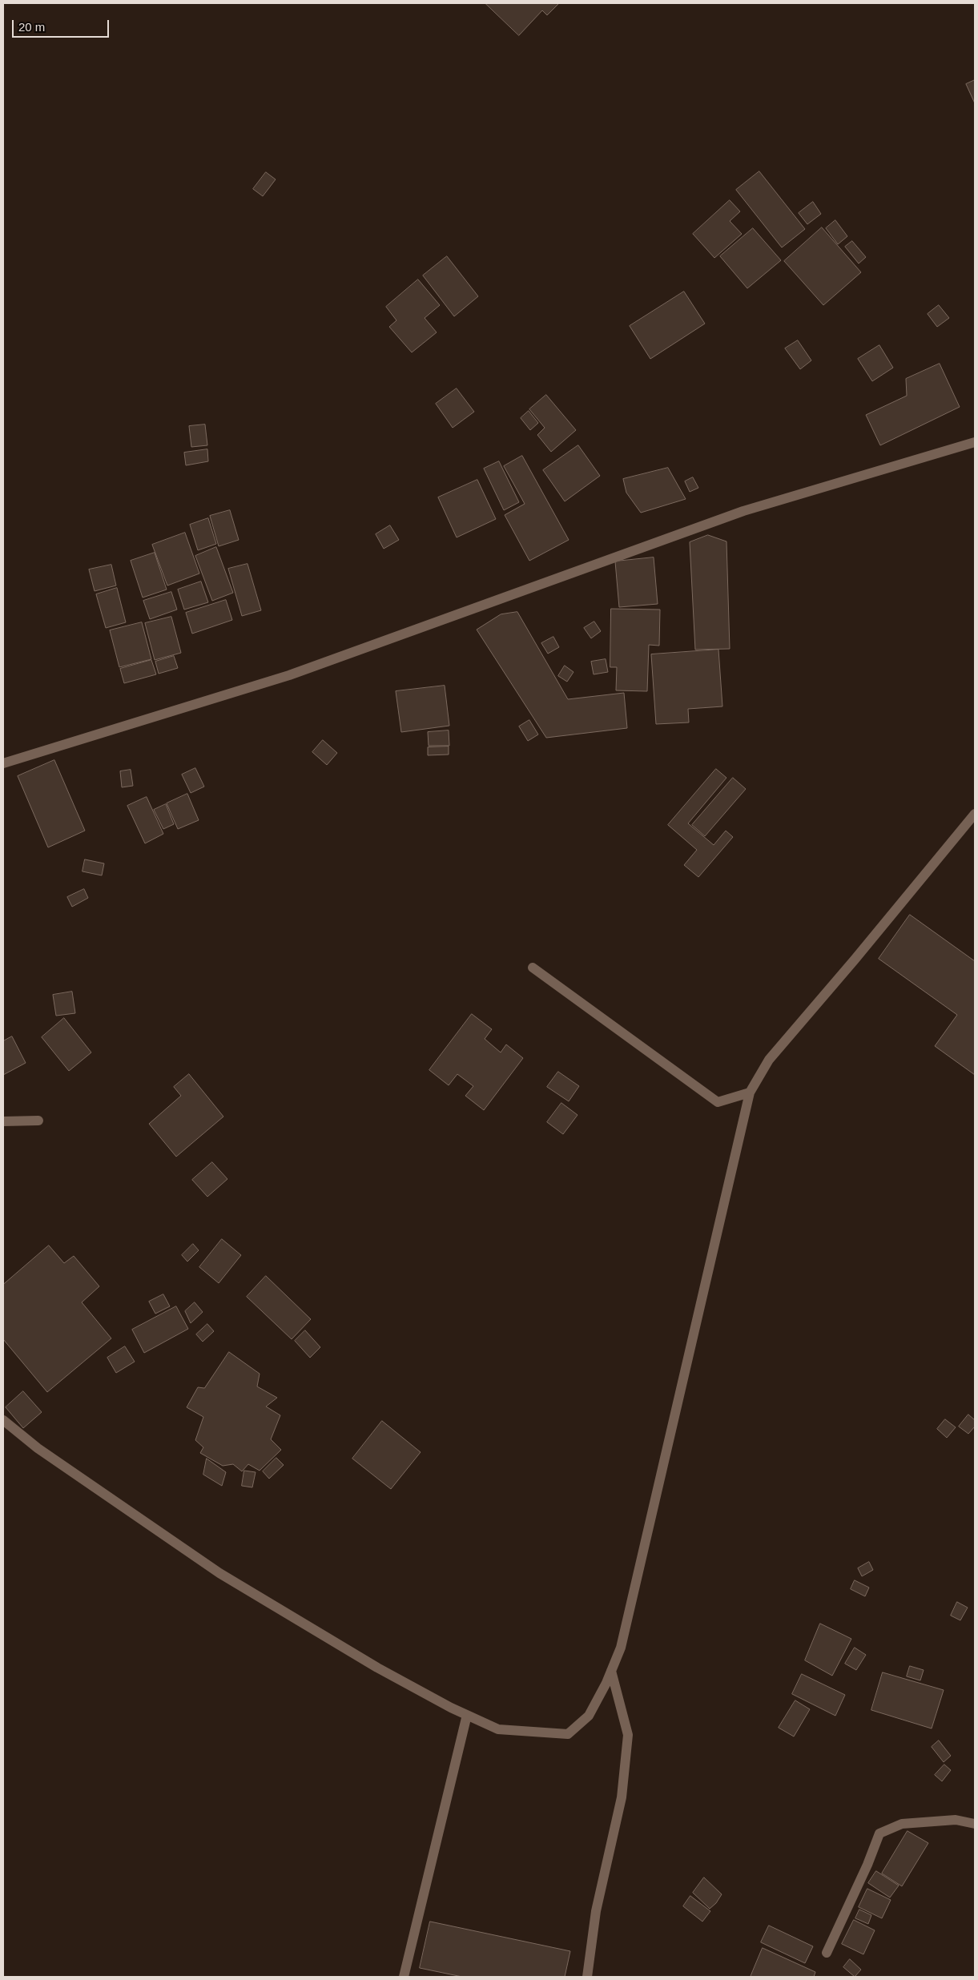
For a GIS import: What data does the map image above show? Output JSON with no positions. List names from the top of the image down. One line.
{"scale_bar":"20 m"}
